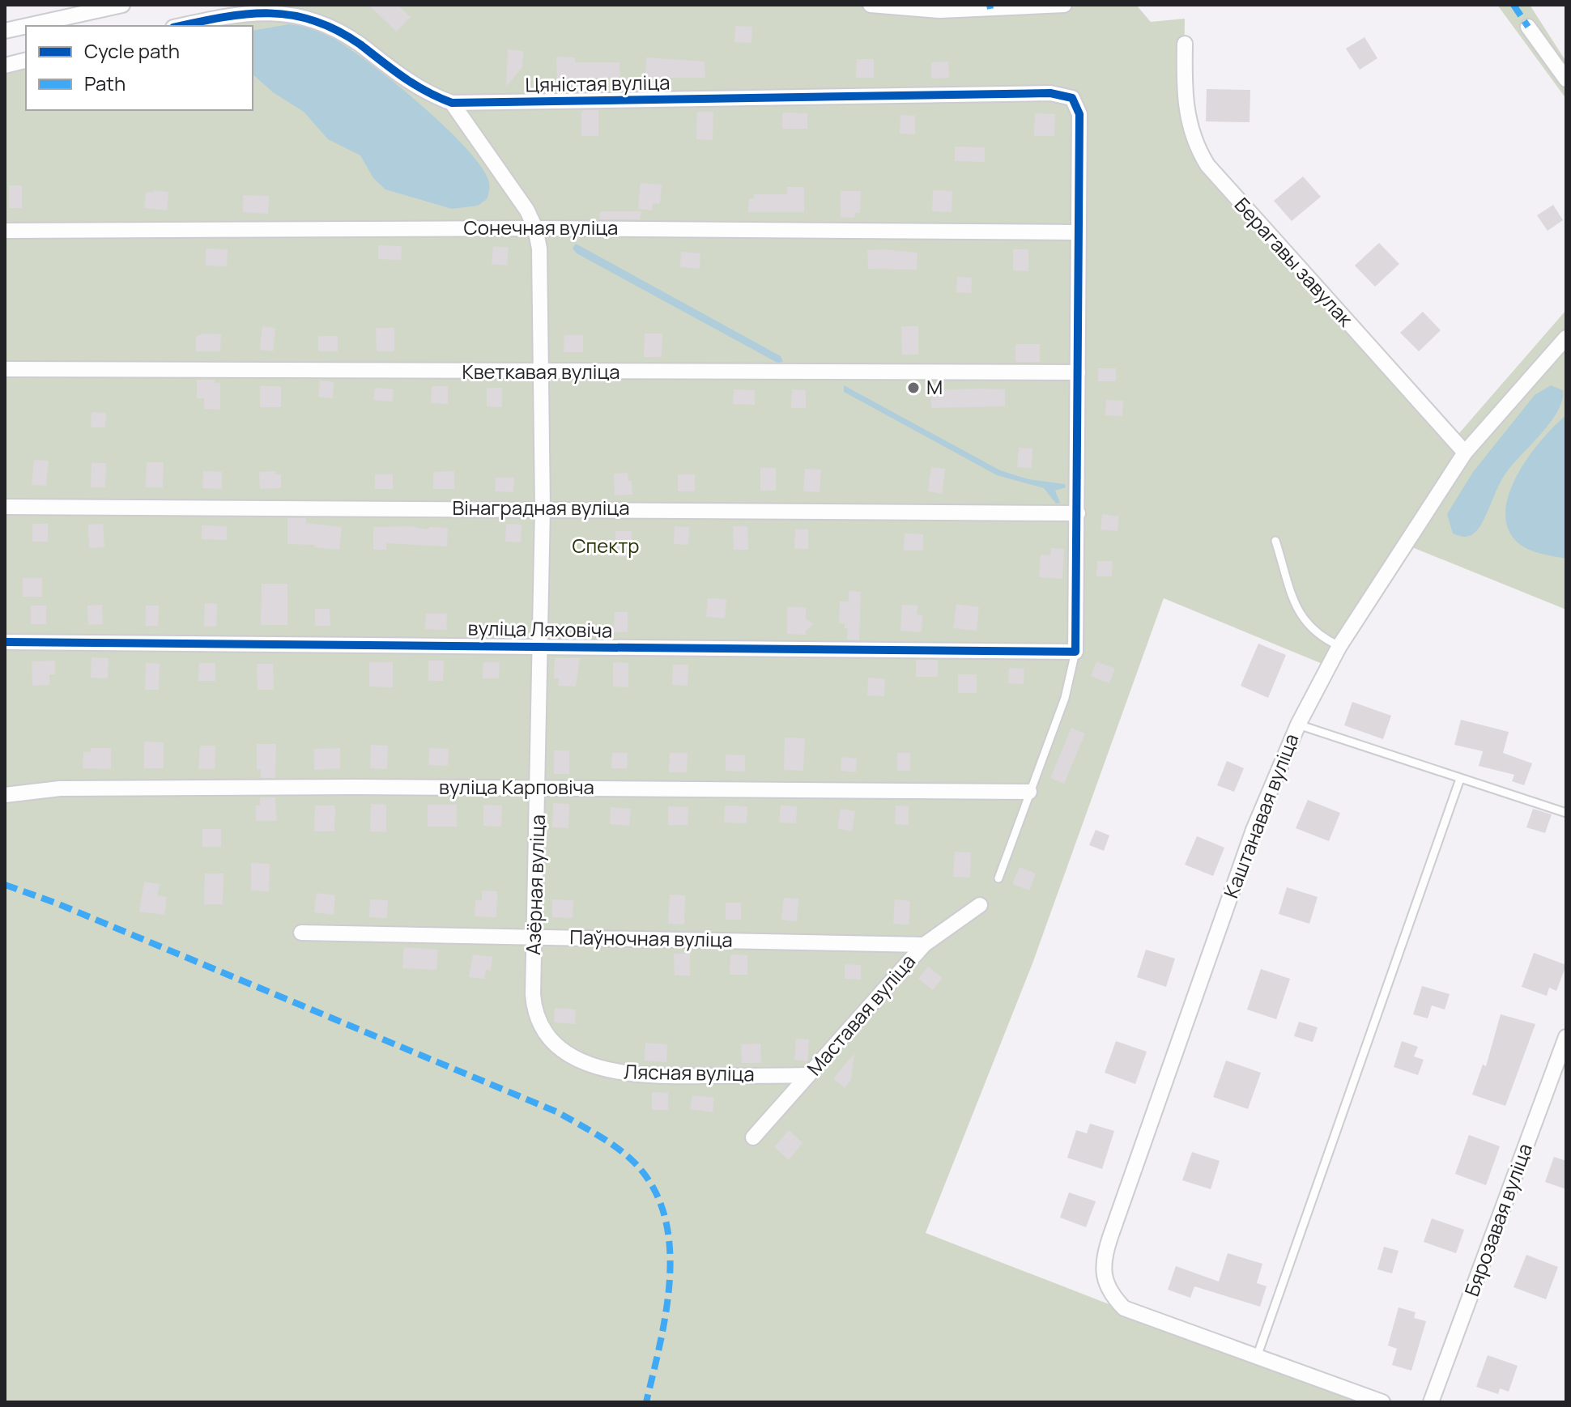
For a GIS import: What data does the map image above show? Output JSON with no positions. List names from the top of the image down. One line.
{"streets":{"street":["Цяністая вуліца","Сонечная вуліца","Берагавы завулак","Кветкавая вуліца","Вінаградная вуліца","вуліца Ляховіча","вуліца Карповіча","Каштанавая вуліца","Азёрная вуліца","Паўночная вуліца","Маставая вуліца","Лясная вуліца","Бярозавая вуліца"]},"crossings":[["Цяністая вуліца","Сонечная вуліца"],["Цяністая вуліца","Азёрная вуліца"],["Сонечная вуліца","Азёрная вуліца"],["Берагавы завулак","Каштанавая вуліца"],["Кветкавая вуліца","Азёрная вуліца"],["Вінаградная вуліца","Азёрная вуліца"],["вуліца Ляховіча","Азёрная вуліца"],["вуліца Карповіча","Азёрная вуліца"],["Азёрная вуліца","Паўночная вуліца"],["Азёрная вуліца","Лясная вуліца"],["Паўночная вуліца","Маставая вуліца"],["Маставая вуліца","Лясная вуліца"]],"parks":["Спектр"],"places":["М"],"legend":["Cycle path","Path"]}
